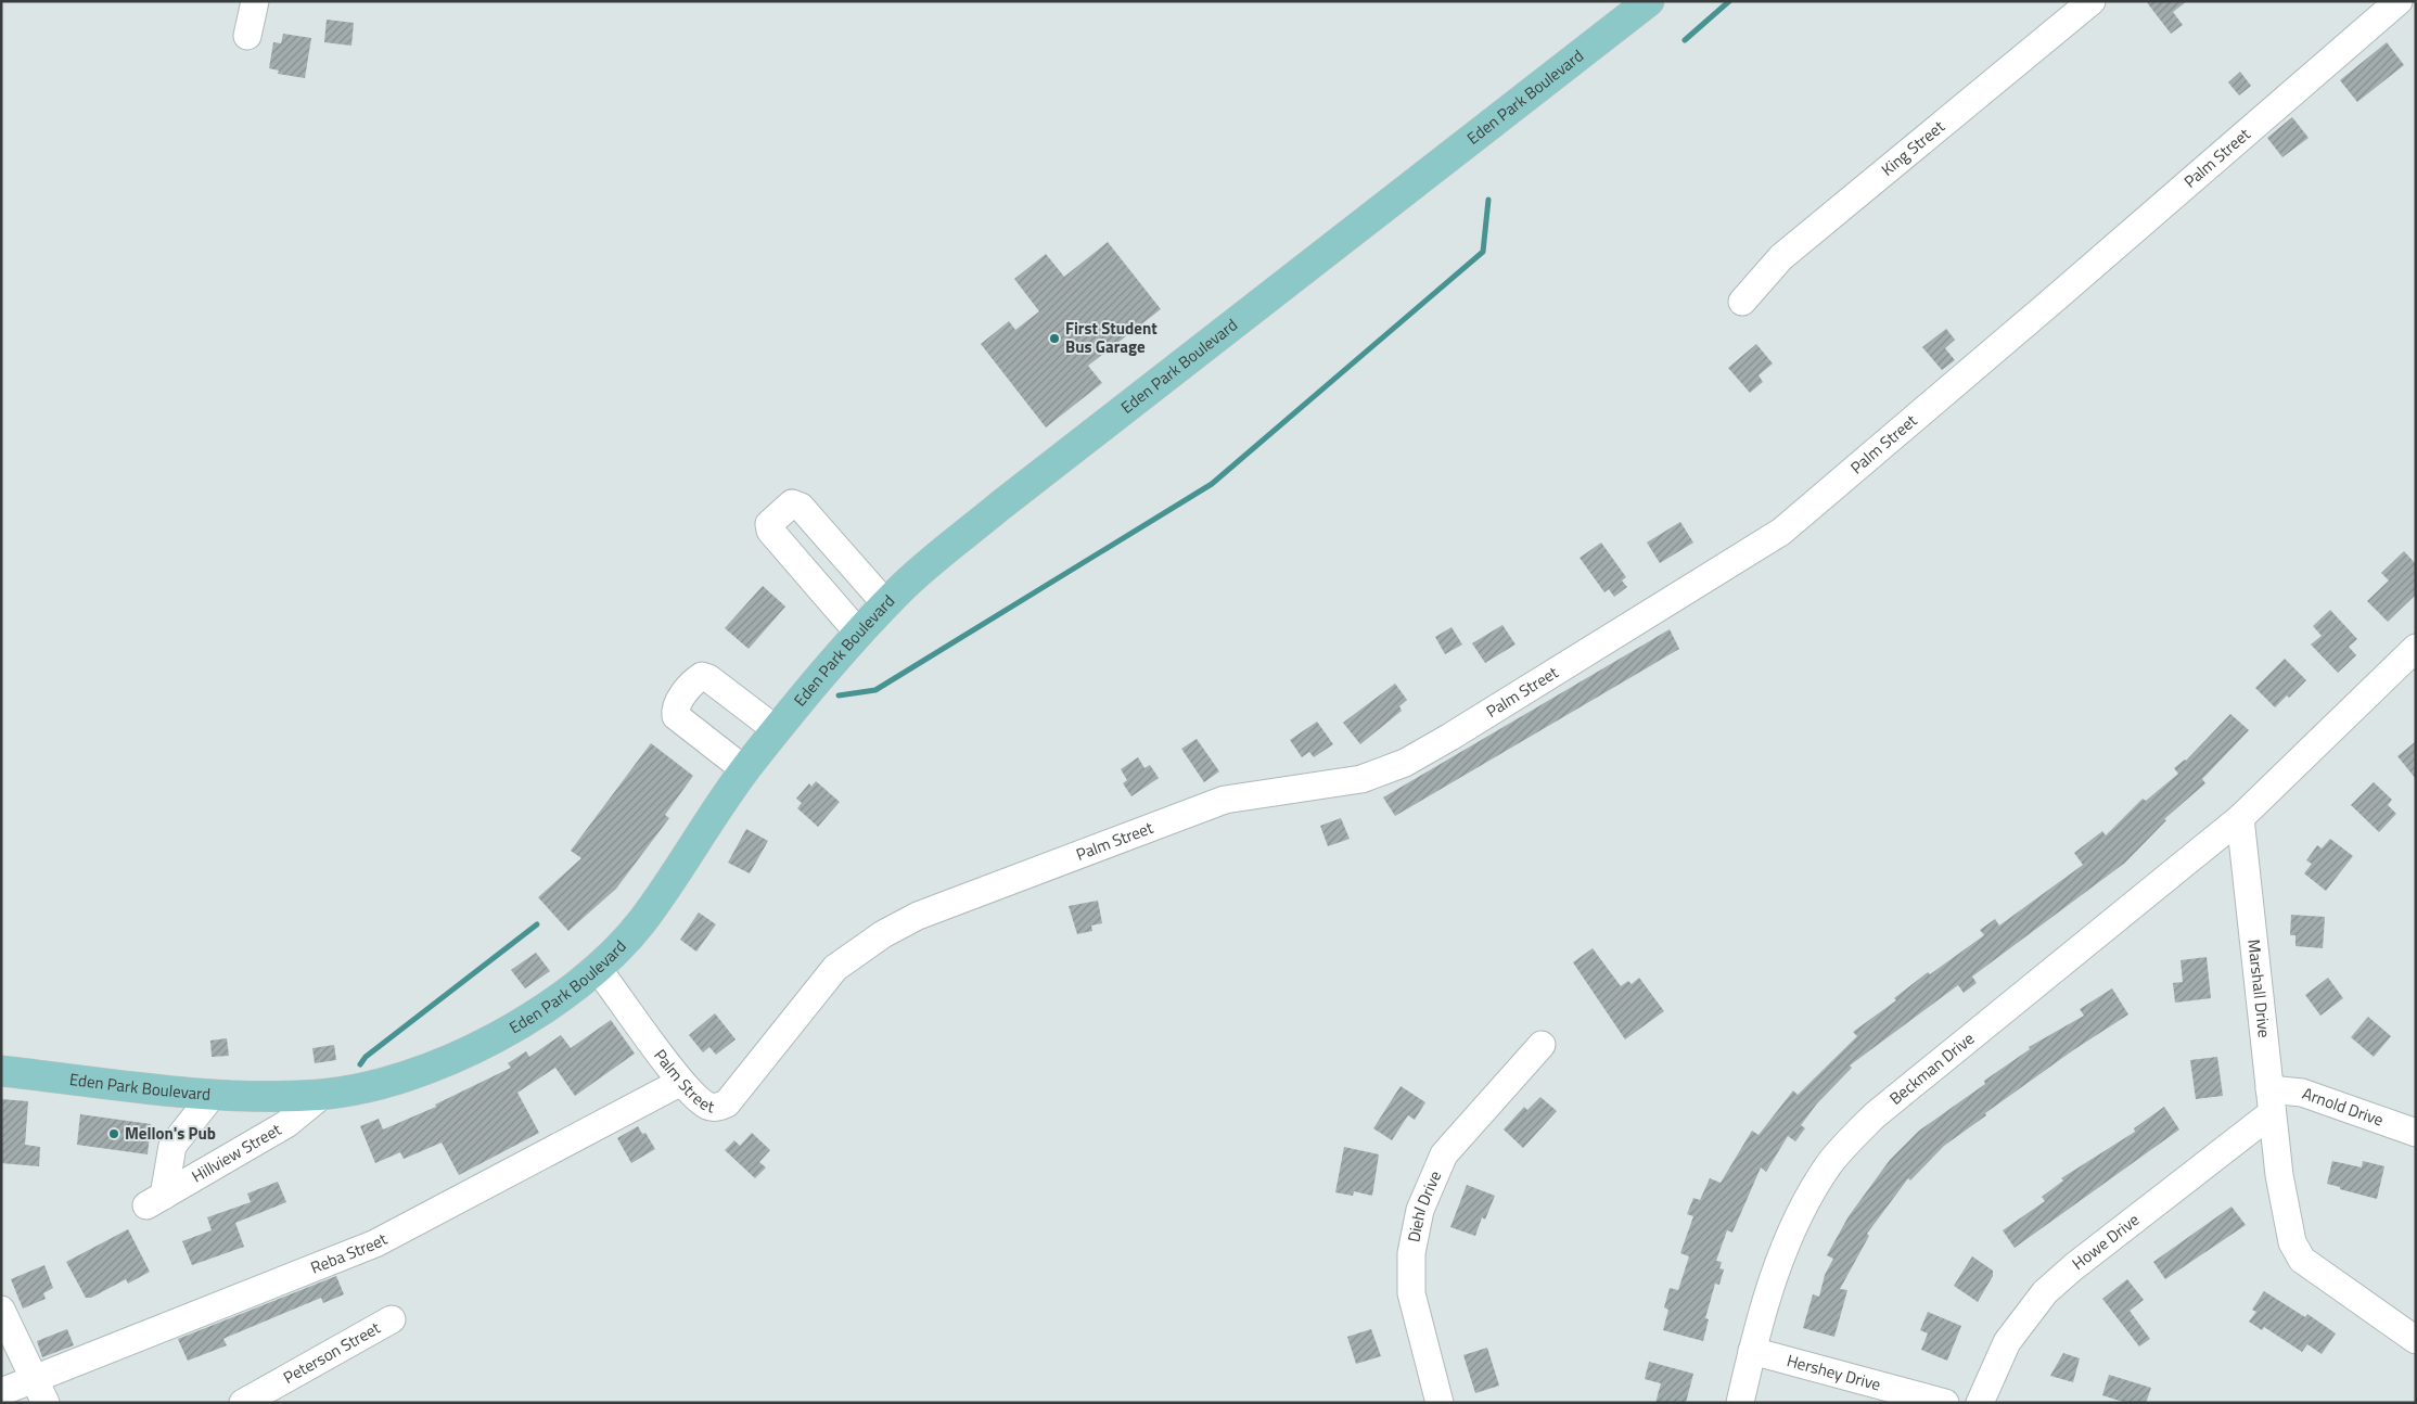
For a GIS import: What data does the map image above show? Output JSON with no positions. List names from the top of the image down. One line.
{"streets":{"main road":["Eden Park Boulevard"],"street":["King Street","Palm Street","Marshall Drive","Beckman Drive","Arnold Drive","Hillview Street","Diehl Drive","Howe Drive","Reba Street","Peterson Street","Hershey Drive"]},"crossings":[["Eden Park Boulevard","Palm Street"],["Eden Park Boulevard","Hillview Street"],["Palm Street","Reba Street"],["Marshall Drive","Beckman Drive"],["Marshall Drive","Arnold Drive"],["Marshall Drive","Howe Drive"],["Beckman Drive","Hershey Drive"],["Arnold Drive","Howe Drive"]],"places":["First Student Bus Garage","Mellon's Pub"]}
